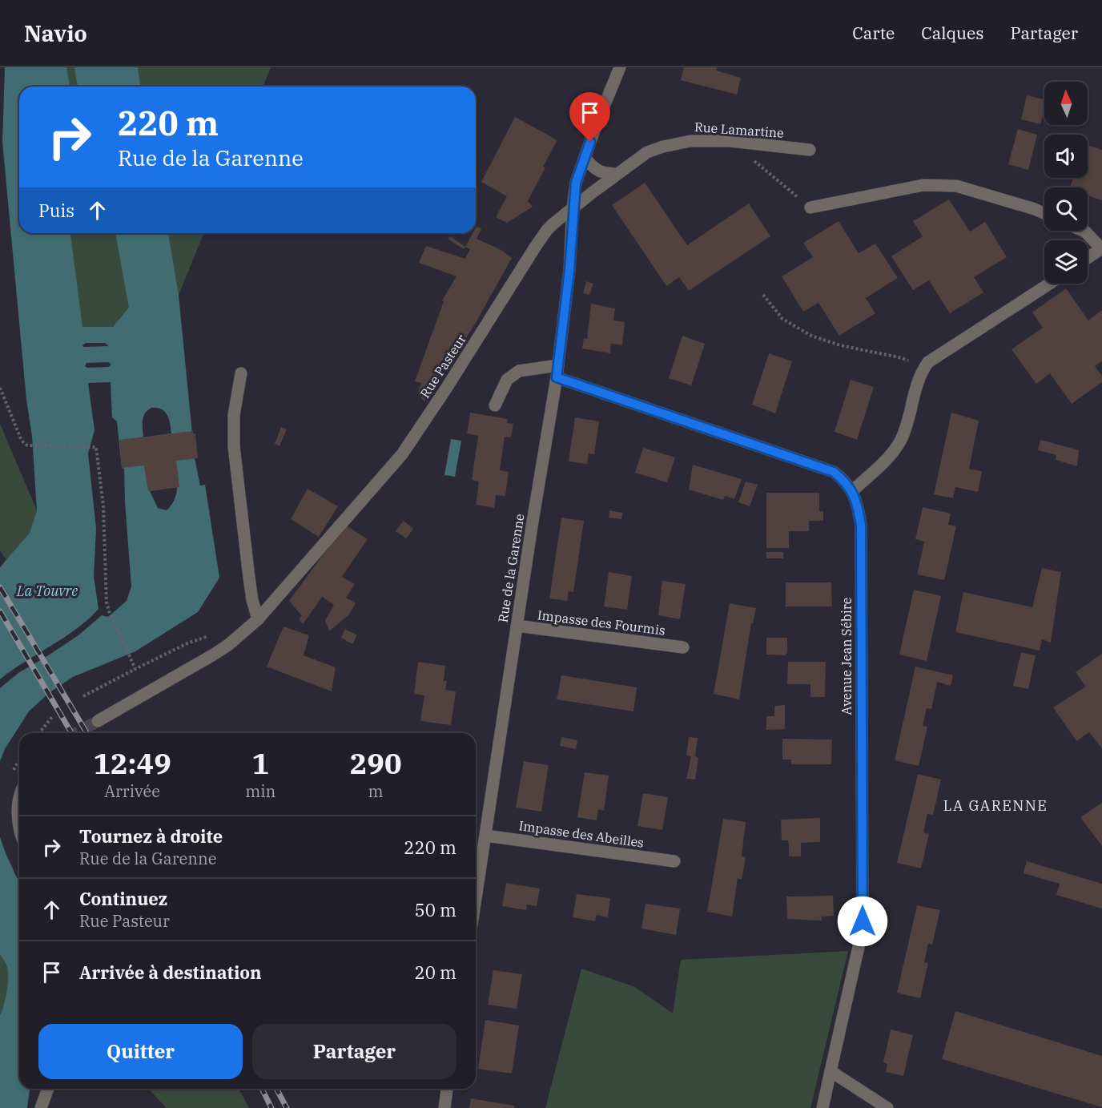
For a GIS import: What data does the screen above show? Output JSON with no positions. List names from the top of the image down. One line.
{"streets":{"street":["Rue Lamartine","Rue Pasteur","Rue de la Garenne","Impasse des Fourmis","Avenue Jean Sébire","Impasse des Abeilles"]},"crossings":[["Rue Lamartine","Rue Pasteur"],["Rue Lamartine","Rue de la Garenne"],["Rue Pasteur","Rue de la Garenne"],["Rue de la Garenne","Impasse des Fourmis"],["Rue de la Garenne","Avenue Jean Sébire"],["Rue de la Garenne","Impasse des Abeilles"]],"districts":["LA GARENNE"],"water":["La Touvre"],"north":"top","page":{"header":"Navio","nav":["Carte","Calques","Partager"],"turn":["220 m","Rue de la Garenne"],"then":"Puis","eta":["12:49","Arrivée","1","min","290","m"],"list":[{"name":"Tournez à droite","note":"Rue de la Garenne","value":"220 m"},{"name":"Continuez","note":"Rue Pasteur","value":"50 m"},{"name":"Arrivée à destination","value":"20 m"}],"buttons":["Quitter","Partager"]}}
